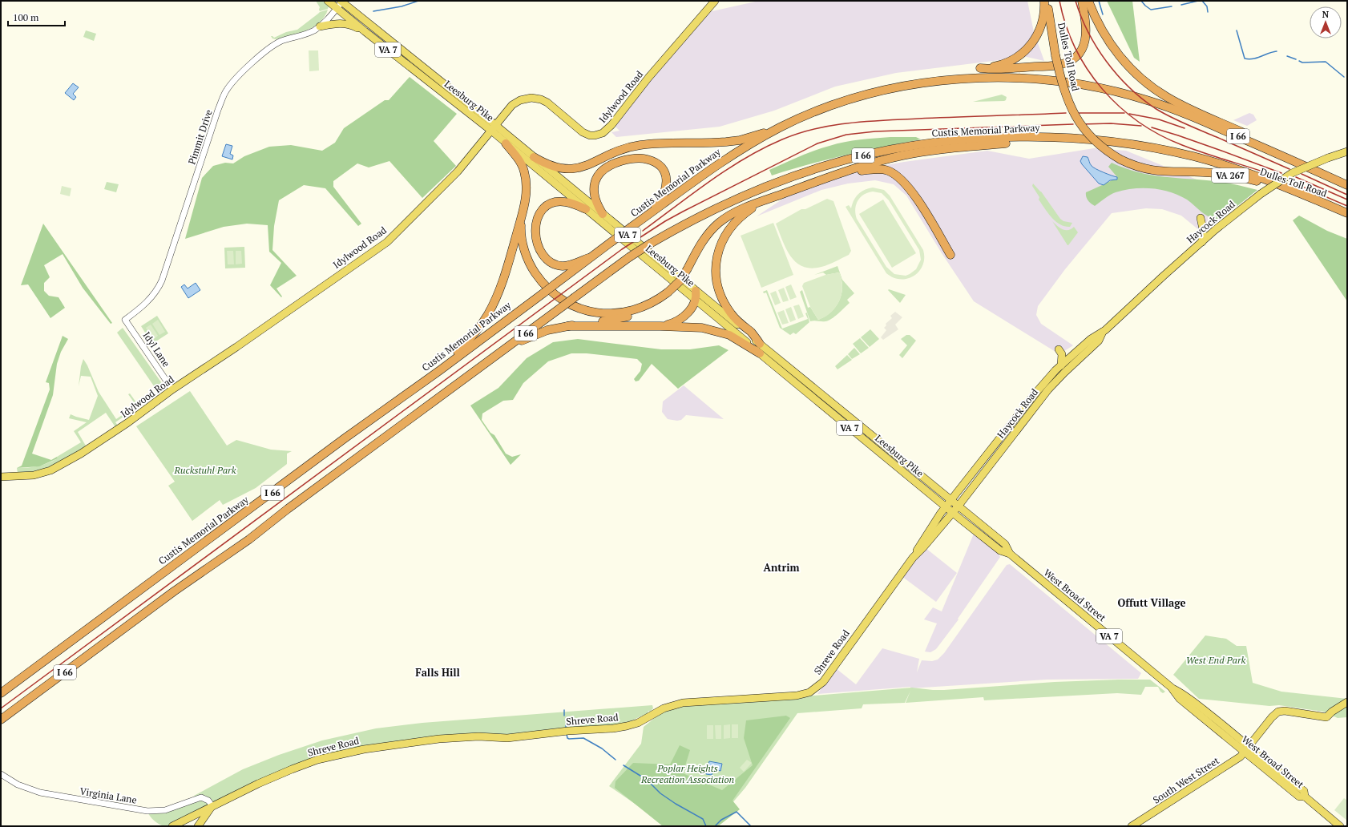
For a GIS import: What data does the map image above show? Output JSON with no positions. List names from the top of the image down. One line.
{"streets":{"highway":["Dulles Toll Road","Custis Memorial Parkway","I 66","VA 267"],"main road":["VA 7","Idylwood Road","Leesburg Pike","Haycock Road","West Broad Street","Shreve Road","South West Street"],"street":["Pimmit Drive","Idyl Lane","Virginia Lane"]},"crossings":[["Dulles Toll Road","Custis Memorial Parkway"],["Idylwood Road","Leesburg Pike"],["Idylwood Road","Idyl Lane"],["Leesburg Pike","Pimmit Drive"],["Leesburg Pike","Haycock Road"],["Leesburg Pike","West Broad Street"],["Leesburg Pike","Shreve Road"],["Pimmit Drive","Idyl Lane"],["Haycock Road","West Broad Street"],["Haycock Road","Shreve Road"],["West Broad Street","Shreve Road"],["West Broad Street","South West Street"],["Shreve Road","Virginia Lane"]],"districts":["Antrim","Offutt Village","Falls Hill"],"parks":["Ruckstuhl Park","West End Park","Poplar Heights Recreation Association"],"scale_bar":"100 m","north":"top"}
